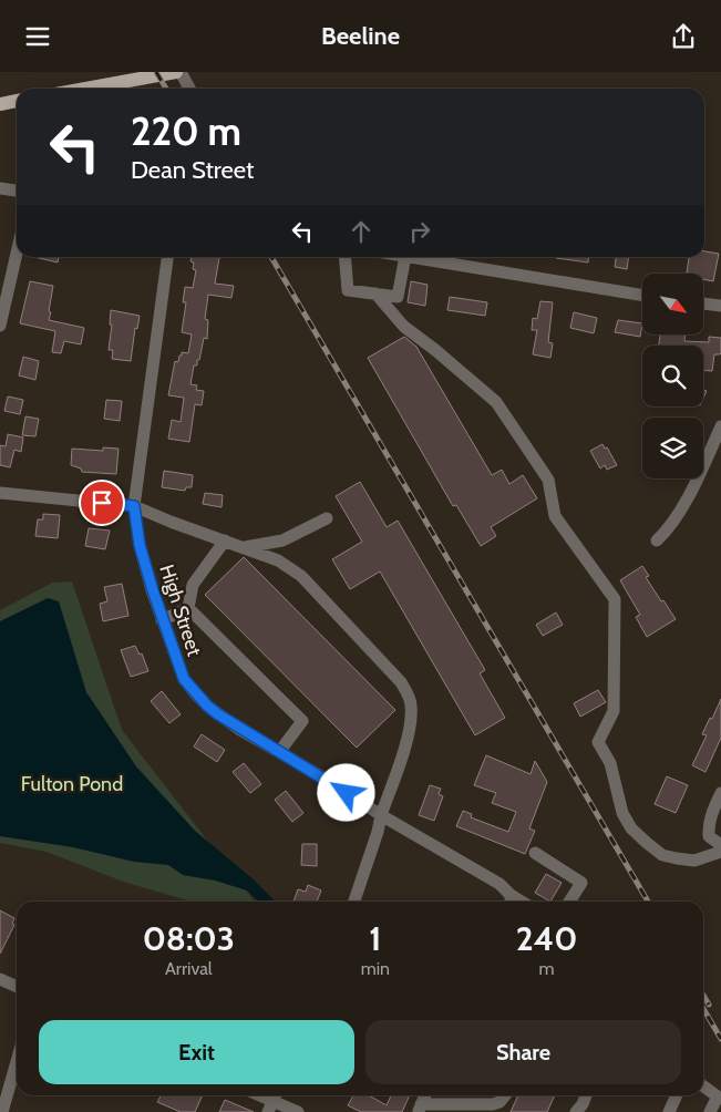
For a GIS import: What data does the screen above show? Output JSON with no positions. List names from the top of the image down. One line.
{"streets":{"street":["High Street"]},"parks":["Fulton Pond"],"north":"bottom right","page":{"header":"Beeline","turn":["220 m","Dean Street"],"eta":["08:03","Arrival","1","min","240","m"],"buttons":["Exit","Share"]}}
